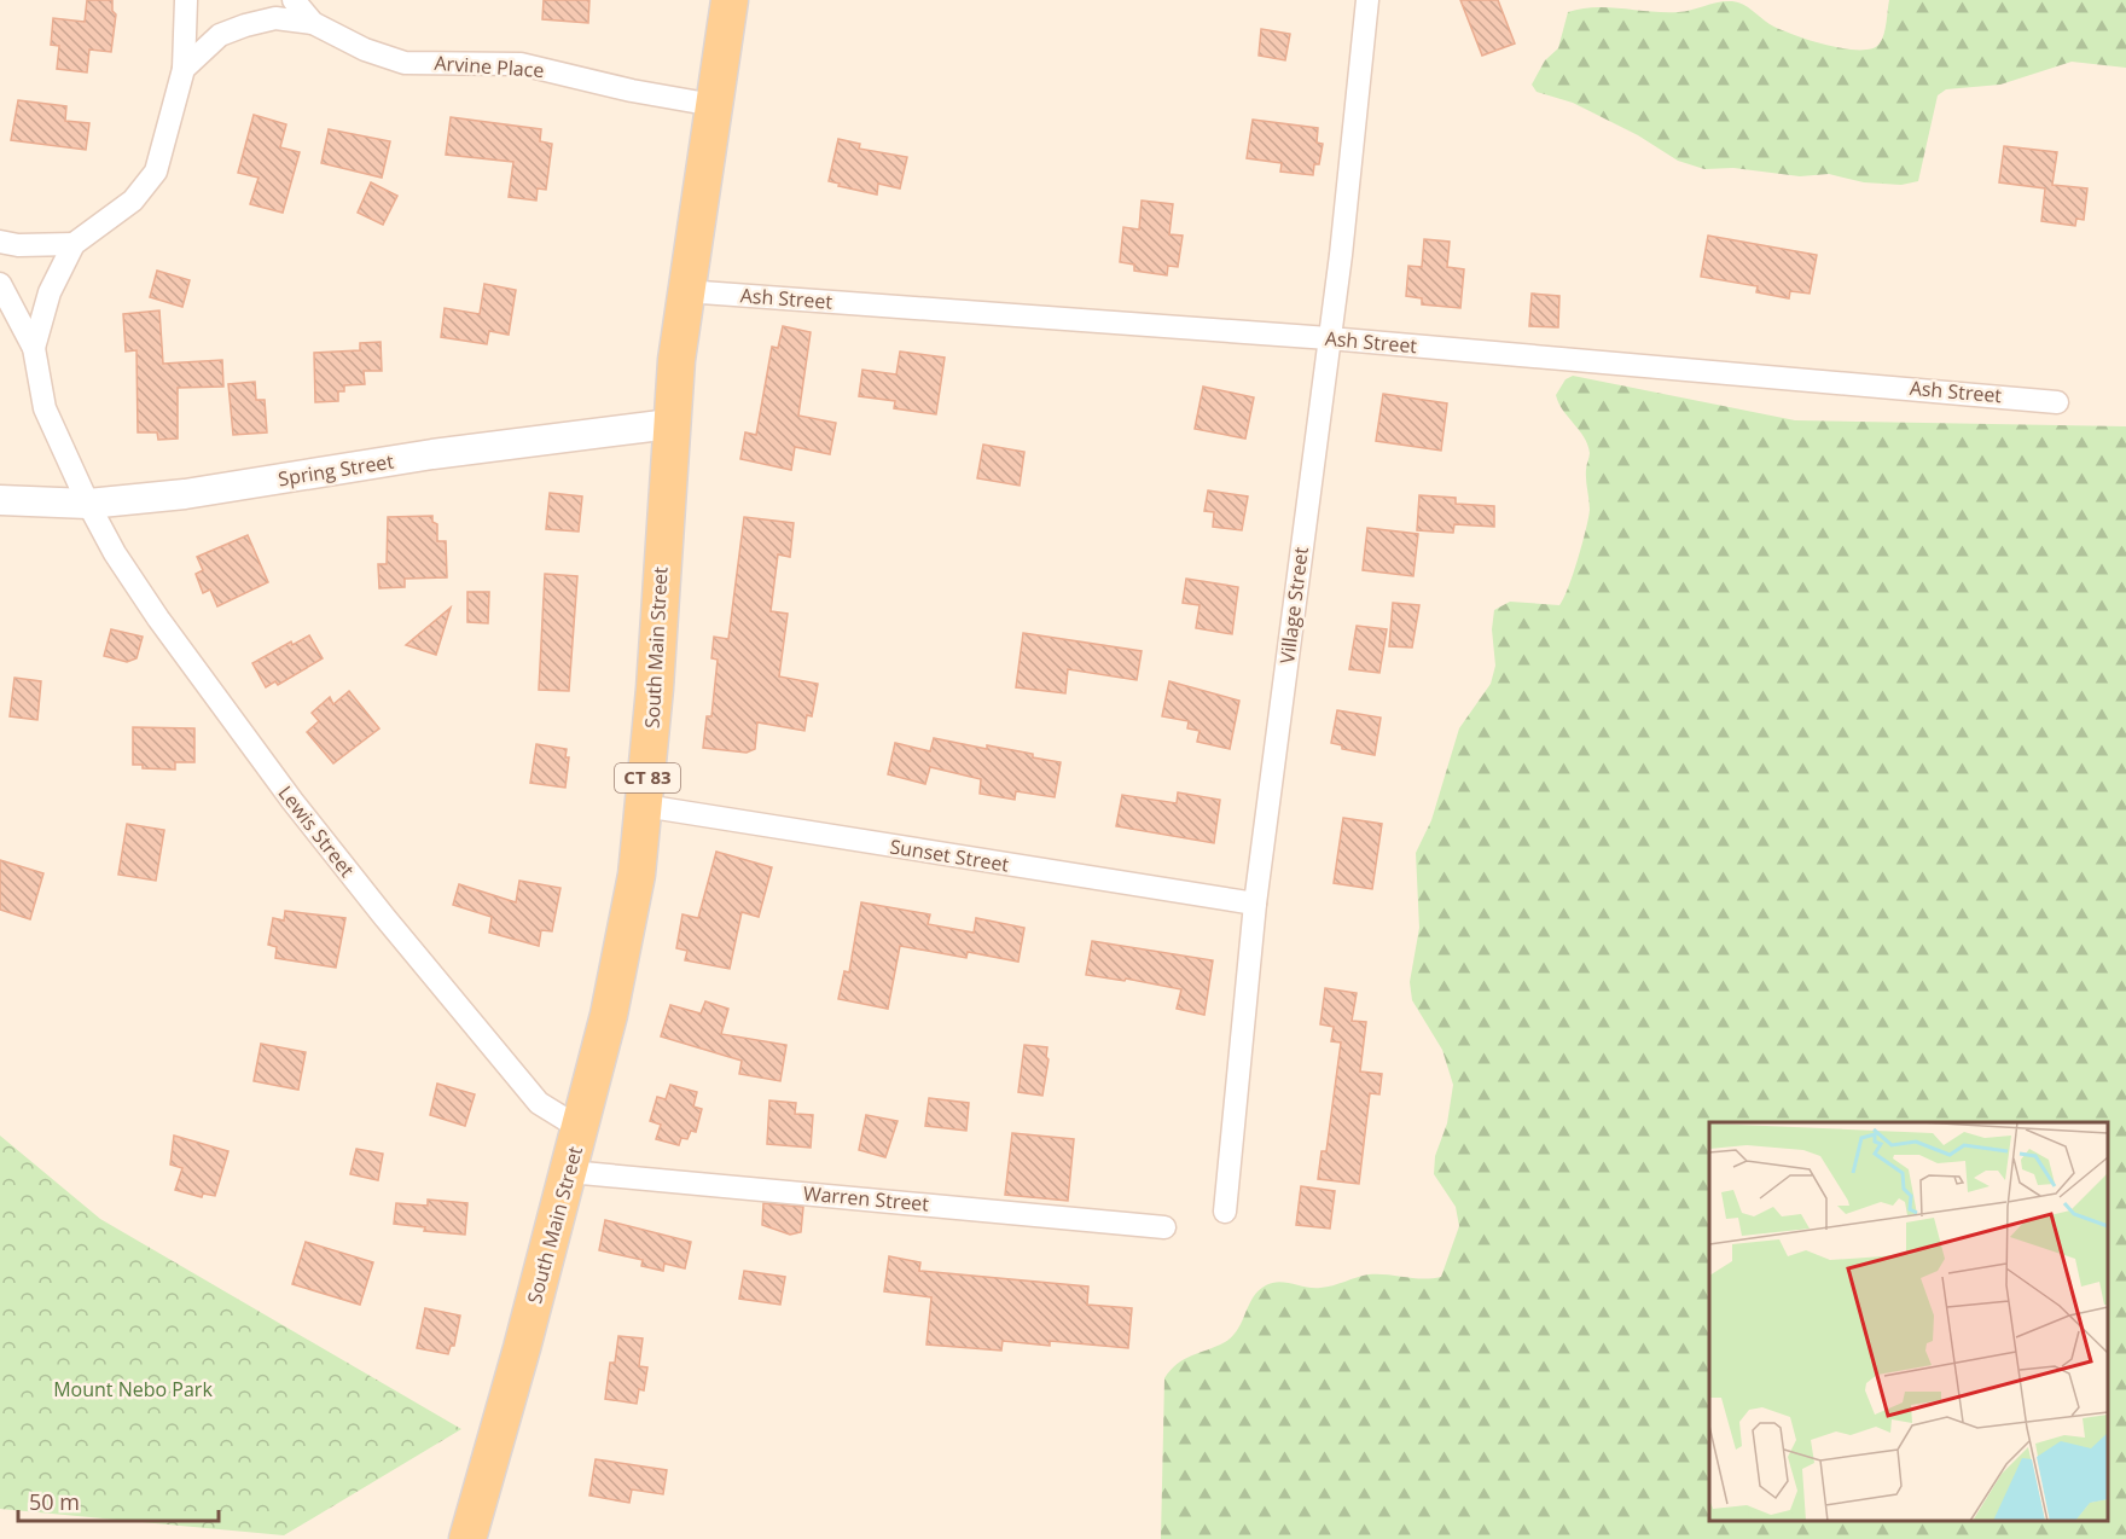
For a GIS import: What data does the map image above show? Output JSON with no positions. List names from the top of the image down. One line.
{"streets":{"main road":["South Main Street","CT 83"],"street":["Arvine Place","Ash Street","Spring Street","Village Street","Lewis Street","Sunset Street","Warren Street"]},"crossings":[["Arvine Place","South Main Street"],["Ash Street","Village Street"],["Ash Street","South Main Street"],["Spring Street","South Main Street"],["Spring Street","Lewis Street"],["Village Street","Sunset Street"],["South Main Street","Lewis Street"],["South Main Street","Sunset Street"],["South Main Street","Warren Street"]],"parks":["Mount Nebo Park"],"scale_bar":"50 m"}
